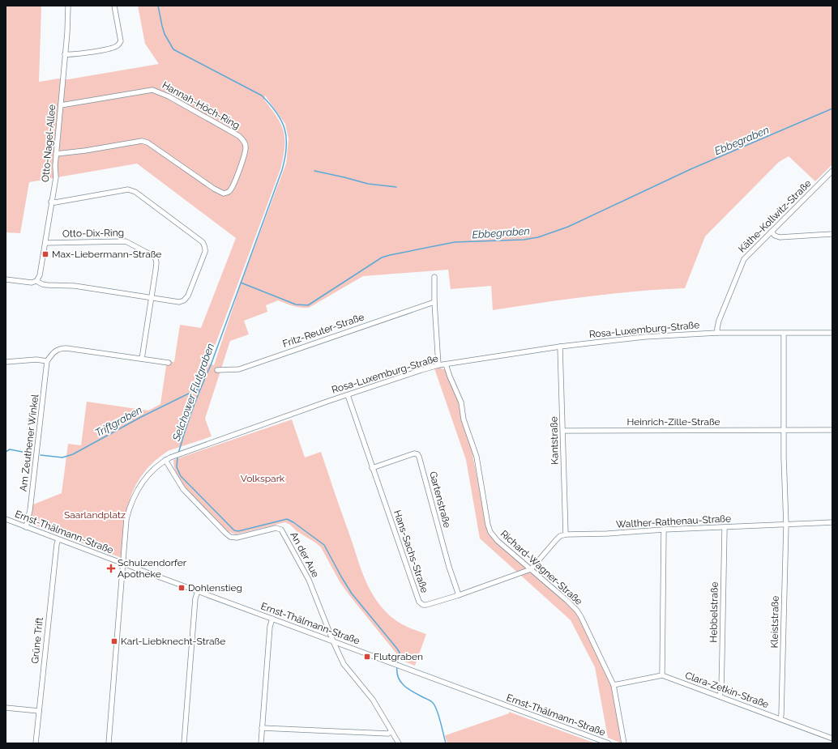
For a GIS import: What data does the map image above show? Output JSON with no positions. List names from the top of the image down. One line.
{"streets":{"street":["Hannah-Höch-Ring","Otto-Nagel-Allee","Käthe-Kollwitz-Straße","Otto-Dix-Ring","Rosa-Luxemburg-Straße","Fritz-Reuter-Straße","Heinrich-Zille-Straße","Kantstraße","Am Zeuthener Winkel","Gartenstraße","Walther-Rathenau-Straße","Ernst-Thälmann-Straße","Hans-Sachs-Straße","An der Aue","Richard-Wagner-Straße","Hebbelstraße","Kleiststraße","Grüne Trift","Clara-Zetkin-Straße"]},"crossings":[["Hannah-Höch-Ring","Otto-Nagel-Allee"],["Otto-Nagel-Allee","Otto-Dix-Ring"],["Käthe-Kollwitz-Straße","Rosa-Luxemburg-Straße"],["Rosa-Luxemburg-Straße","Kantstraße"],["Rosa-Luxemburg-Straße","Ernst-Thälmann-Straße"],["Rosa-Luxemburg-Straße","Hans-Sachs-Straße"],["Rosa-Luxemburg-Straße","An der Aue"],["Rosa-Luxemburg-Straße","Richard-Wagner-Straße"],["Heinrich-Zille-Straße","Kantstraße"],["Kantstraße","Walther-Rathenau-Straße"],["Am Zeuthener Winkel","Ernst-Thälmann-Straße"],["Gartenstraße","Hans-Sachs-Straße"],["Walther-Rathenau-Straße","Hebbelstraße"],["Walther-Rathenau-Straße","Kleiststraße"],["Ernst-Thälmann-Straße","An der Aue"],["Ernst-Thälmann-Straße","Grüne Trift"],["Hans-Sachs-Straße","Richard-Wagner-Straße"],["Hebbelstraße","Clara-Zetkin-Straße"],["Kleiststraße","Clara-Zetkin-Straße"]],"water":["Ebbegraben","Selchower Flutgraben","Triftgraben"],"parks":["Volkspark","Saarlandplatz"],"places":{"transit":["Max-Liebermann-Straße","Dohlenstieg","Karl-Liebknecht-Straße","Flutgraben"],"health":["Schulzendorfer Apotheke"]}}
